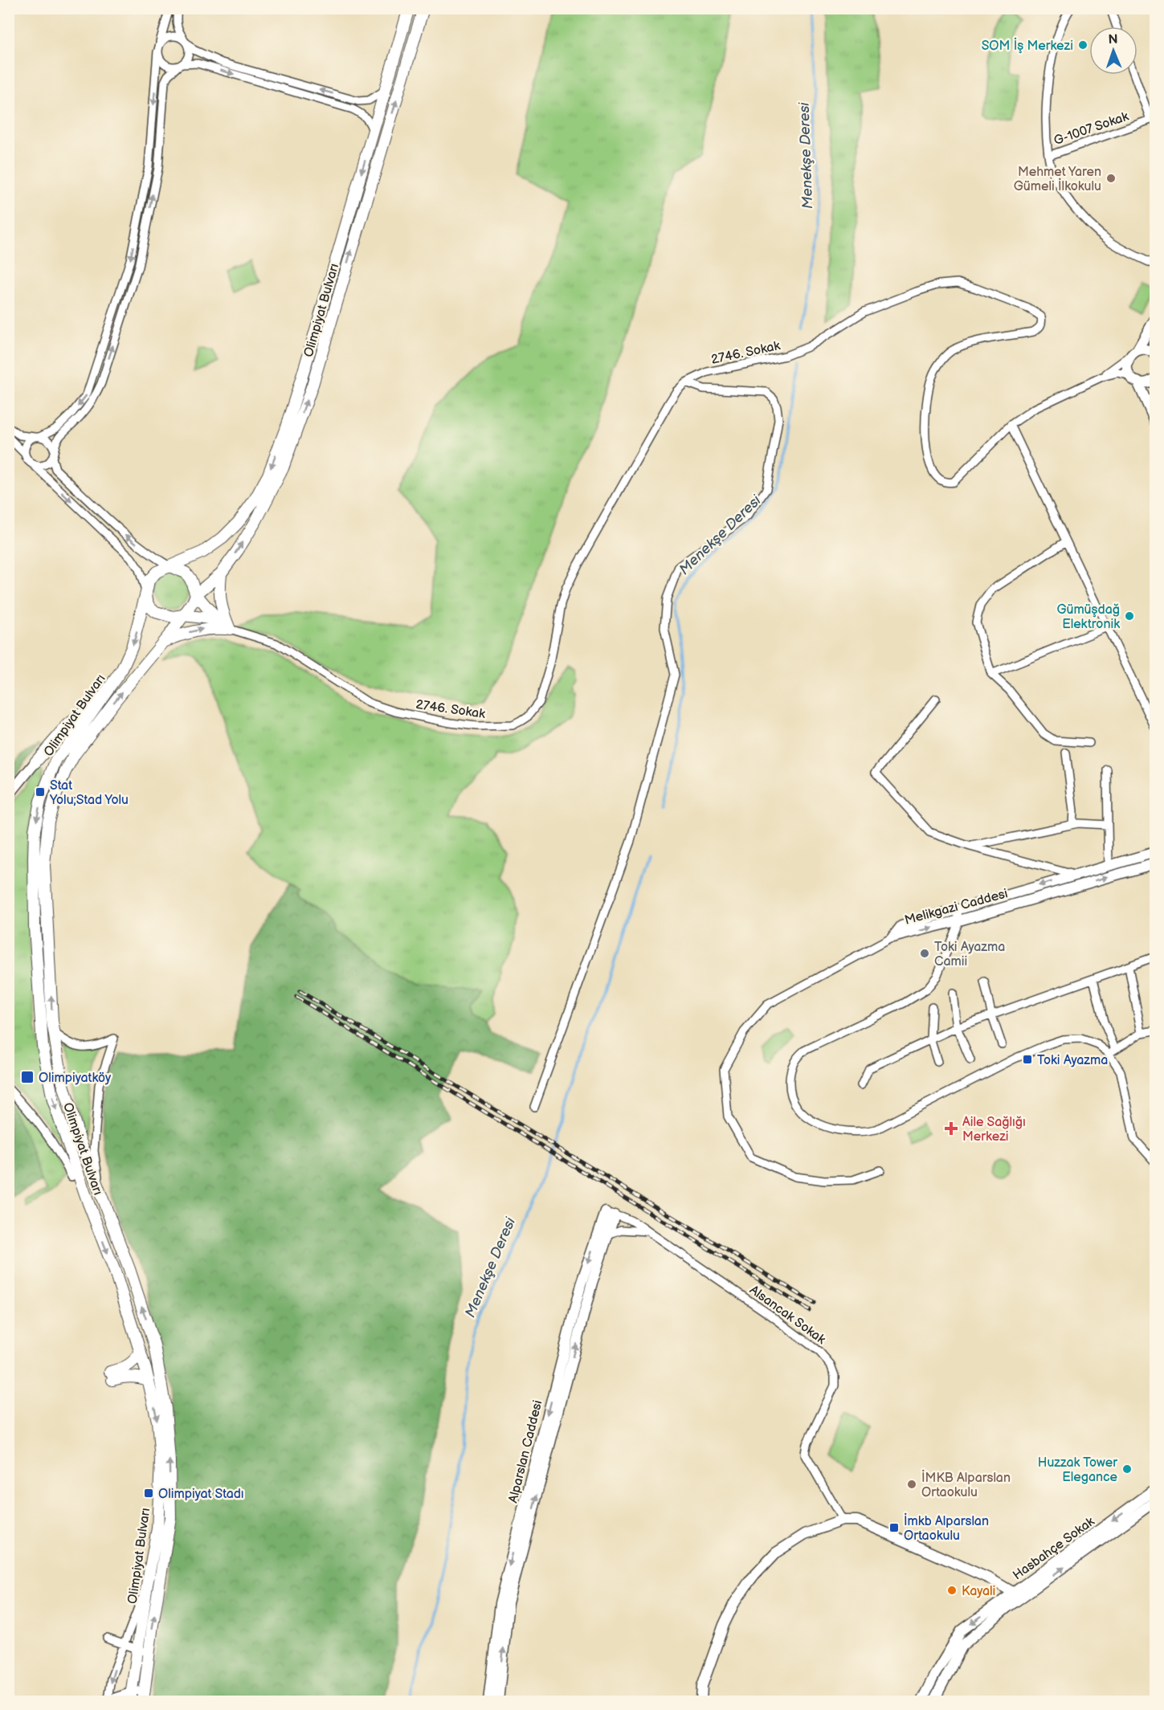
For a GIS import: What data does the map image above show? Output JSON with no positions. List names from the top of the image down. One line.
{"streets":{"main road":["Olimpiyat Bulvarı"],"street":["G-1007 Sokak","2746. Sokak","Melikgazi Caddesi","Alsancak Sokak","Alparslan Caddesi","Hasbahçe Sokak"]},"crossings":[["Alsancak Sokak","Alparslan Caddesi"]],"water":["Menekşe Deresi"],"places":{"other":["SOM İş Merkezi","Mehmet Yaren Gümeli İlkokulu","Gümüşdağ Elektronik","Toki Ayazma Camii","Huzzak Tower Elegance","İMKB Alparslan Ortaokulu","Kayali"],"transit":["Stat Yolu;Stad Yolu","Toki Ayazma","Olimpiyatköy","Olimpiyat Stadı","İmkb Alparslan Ortaokulu"],"health":["Aile Sağlığı Merkezi"]},"north":"top"}
